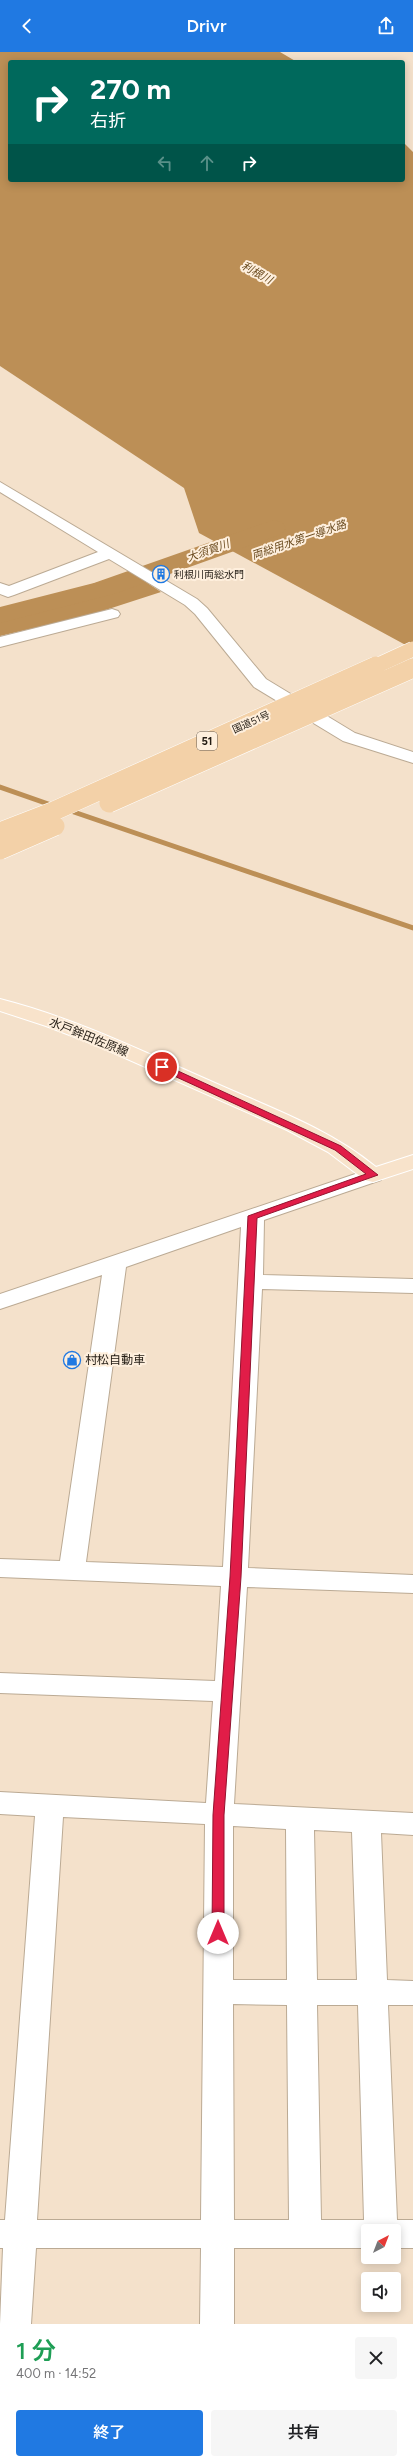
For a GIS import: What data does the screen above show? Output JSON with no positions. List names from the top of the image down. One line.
{"streets":{"highway":["国道51号","51"],"main road":["水戸鉾田佐原線"]},"water":["利根川","両総用水第一導水路","大須賀川"],"places":{"building":["利根川両総水門"],"shop":["村松自動車"]},"north":"top right","page":{"header":"Drivr","turn":["270 m","右折"],"heading":["1 分","400 m · 14:52"],"buttons":["終了","共有"]}}
